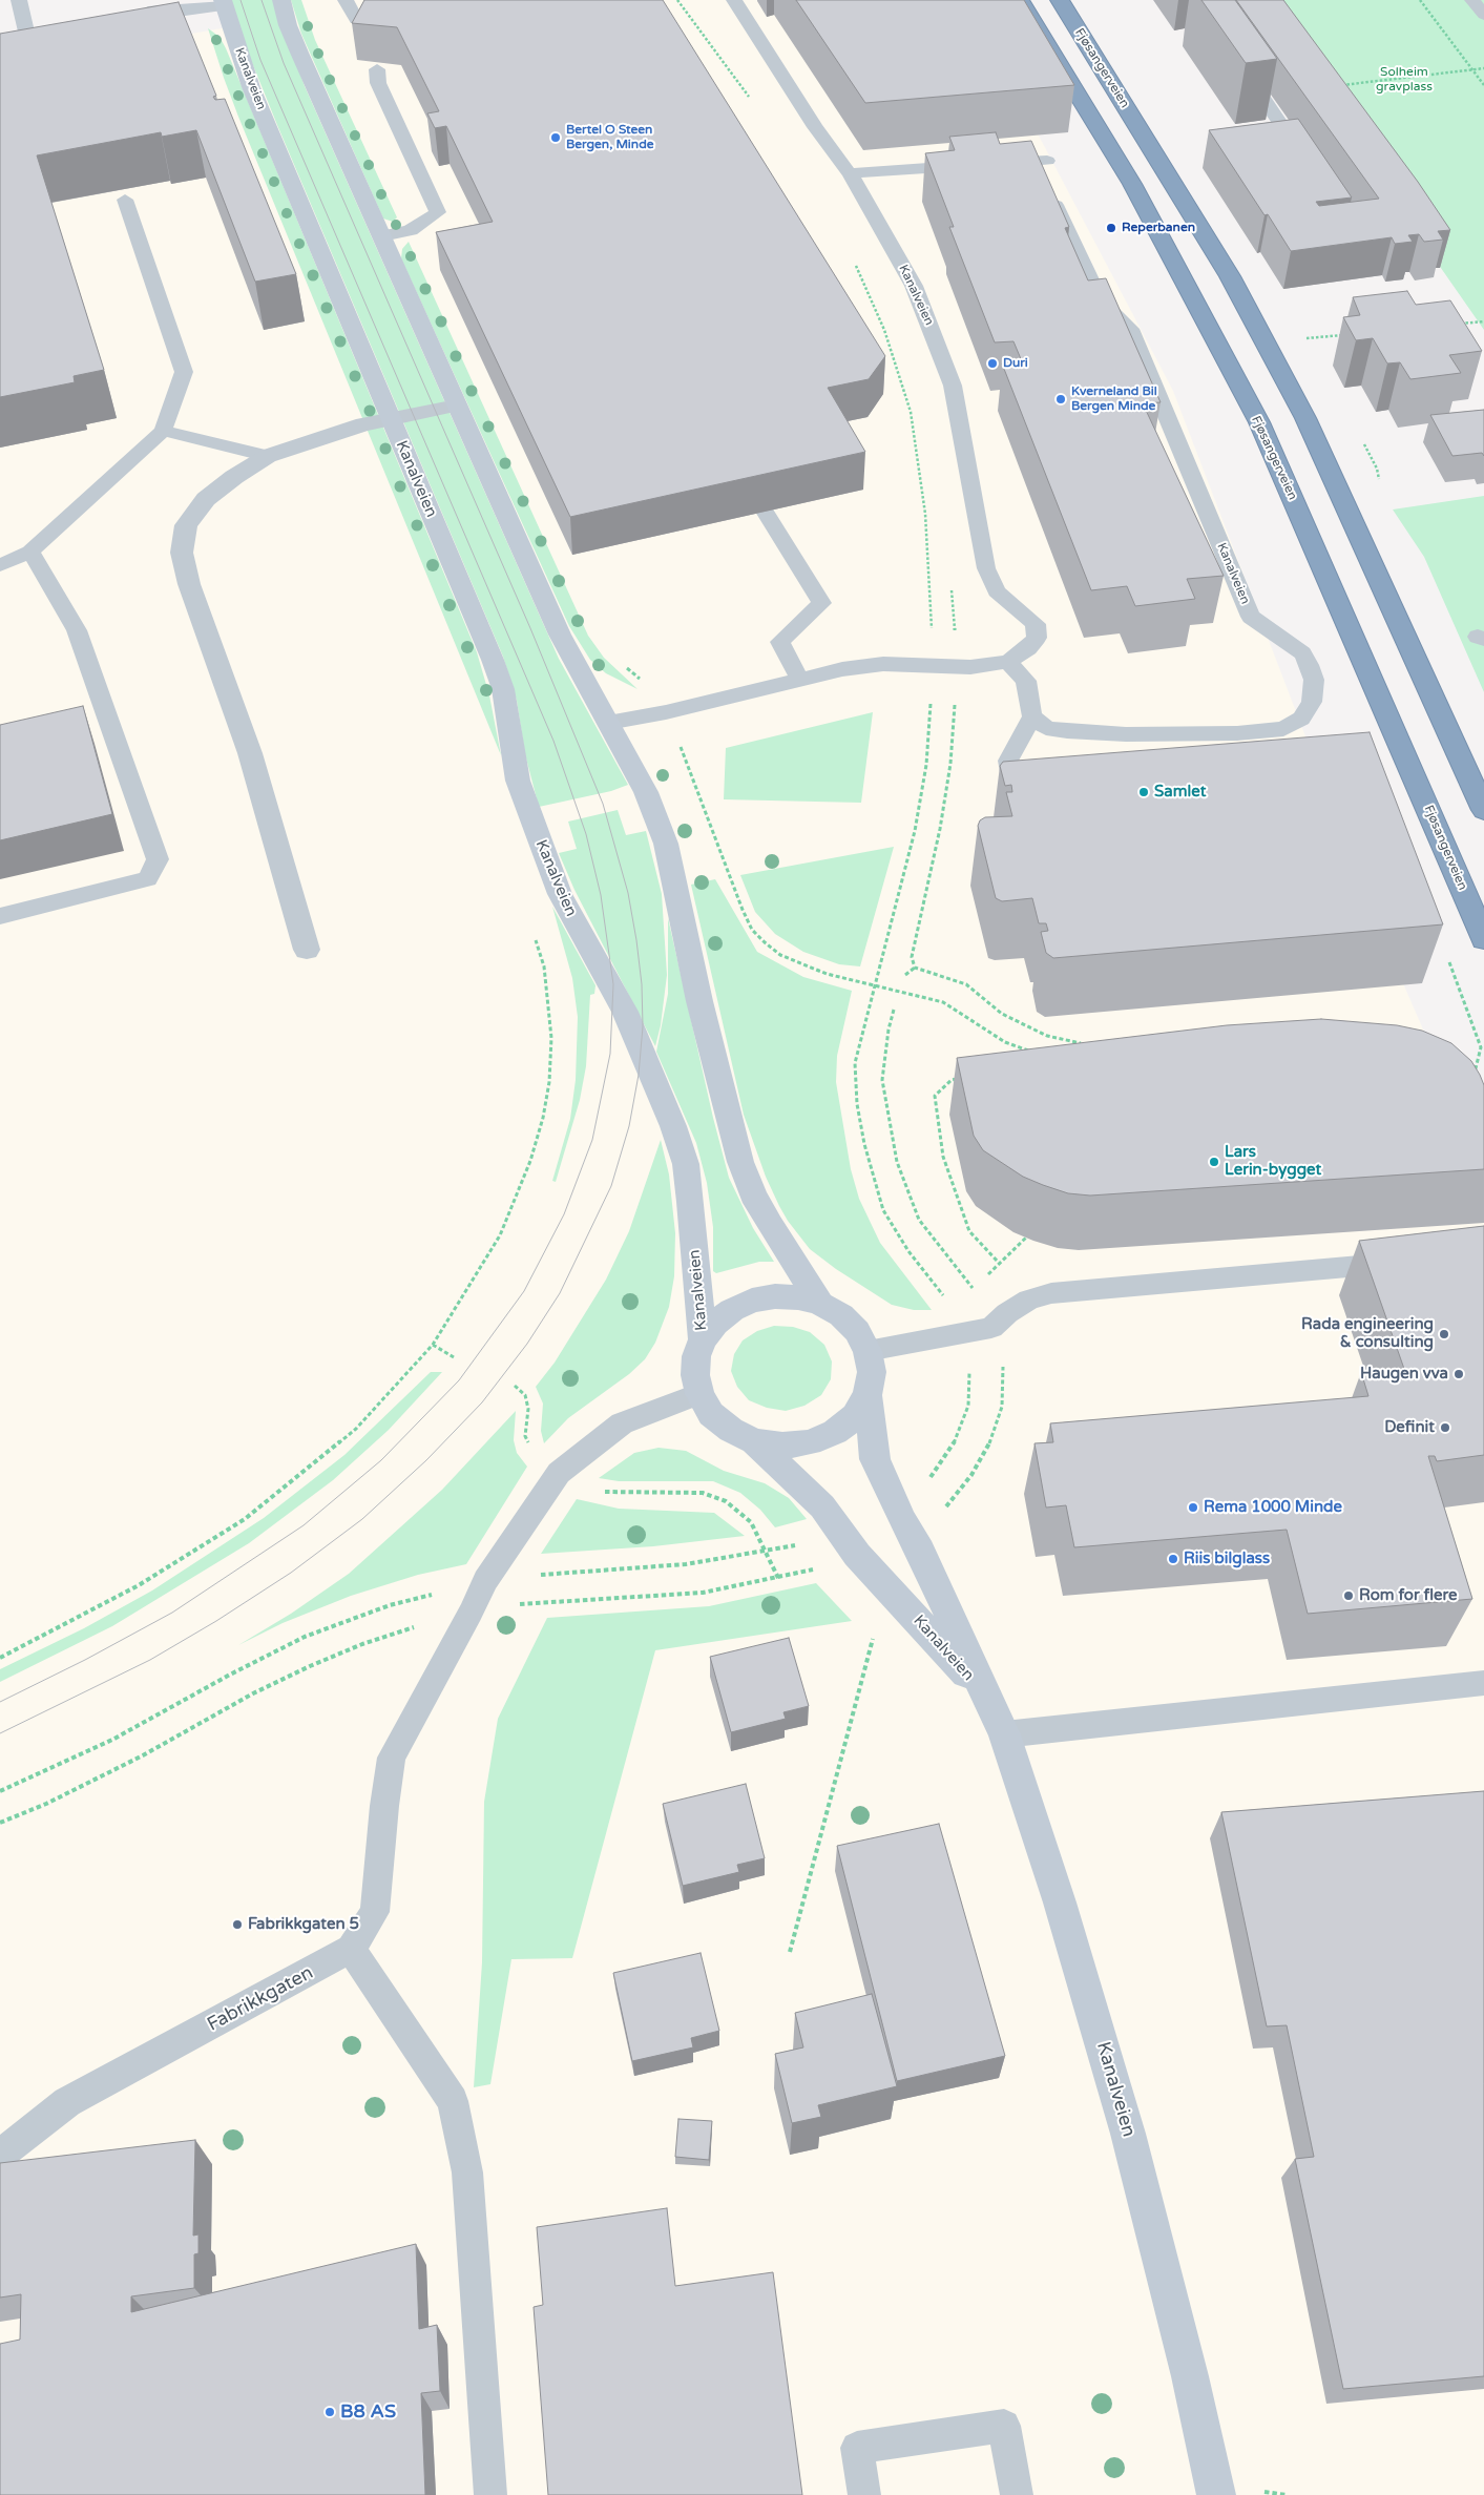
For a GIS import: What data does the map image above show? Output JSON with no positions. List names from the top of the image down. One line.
{"streets":{"highway":["Fjøsangerveien"],"main road":["Kanalveien"],"lane":["Fabrikkgaten"]},"crossings":[["Kanalveien","Fabrikkgaten"]],"parks":["Solheim gravplass"],"places":["Bertel O Steen Bergen, Minde","Reperbanen","Duri","Kverneland Bil Bergen Minde","Samlet","Lars Lerin-bygget","Rada engineering & consulting","Haugen vva","Definit","Rema 1000 Minde","Riis bilglass","Rom for flere","Fabrikkgaten 5","B8 AS"]}
